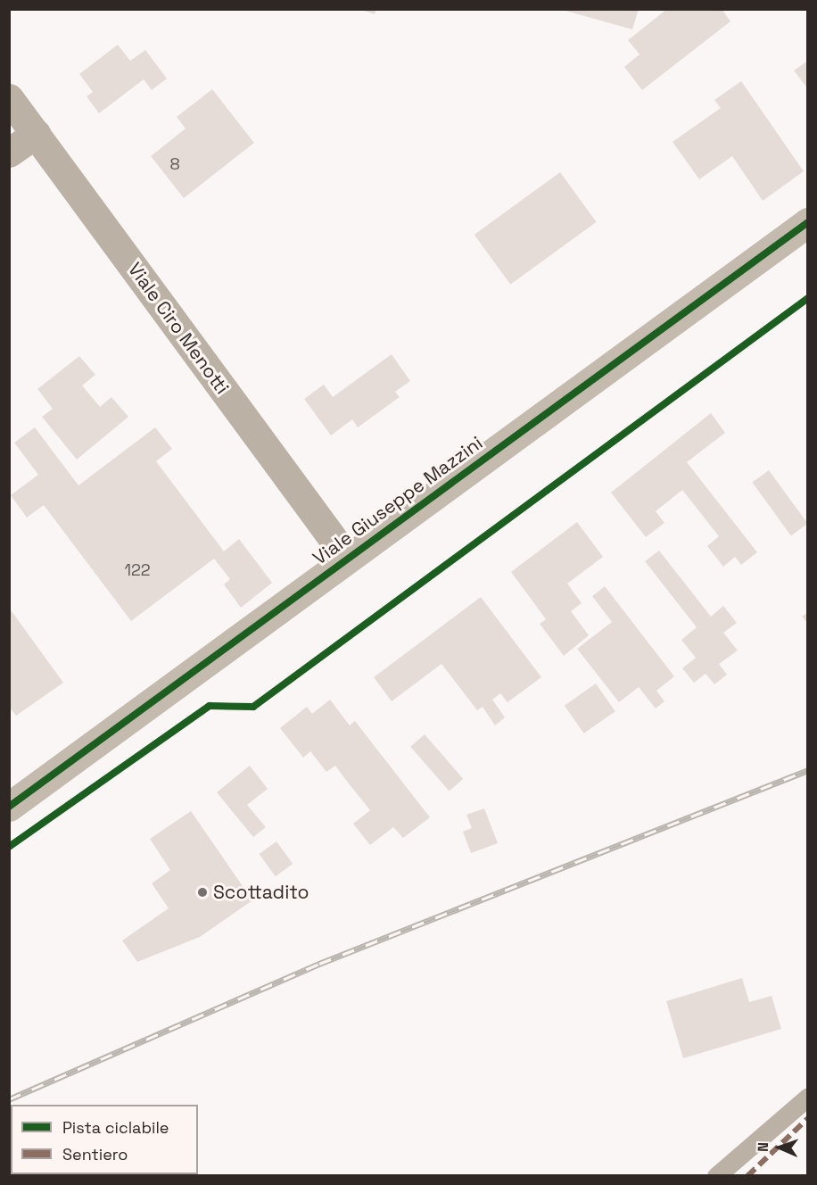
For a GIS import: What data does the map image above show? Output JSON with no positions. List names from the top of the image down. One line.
{"streets":{"street":["Viale Ciro Menotti","Viale Giuseppe Mazzini"]},"crossings":[["Viale Ciro Menotti","Viale Giuseppe Mazzini"]],"places":["Scottadito"],"house_numbers":["8","122"],"legend":["Pista ciclabile","Sentiero"],"north":"left"}
